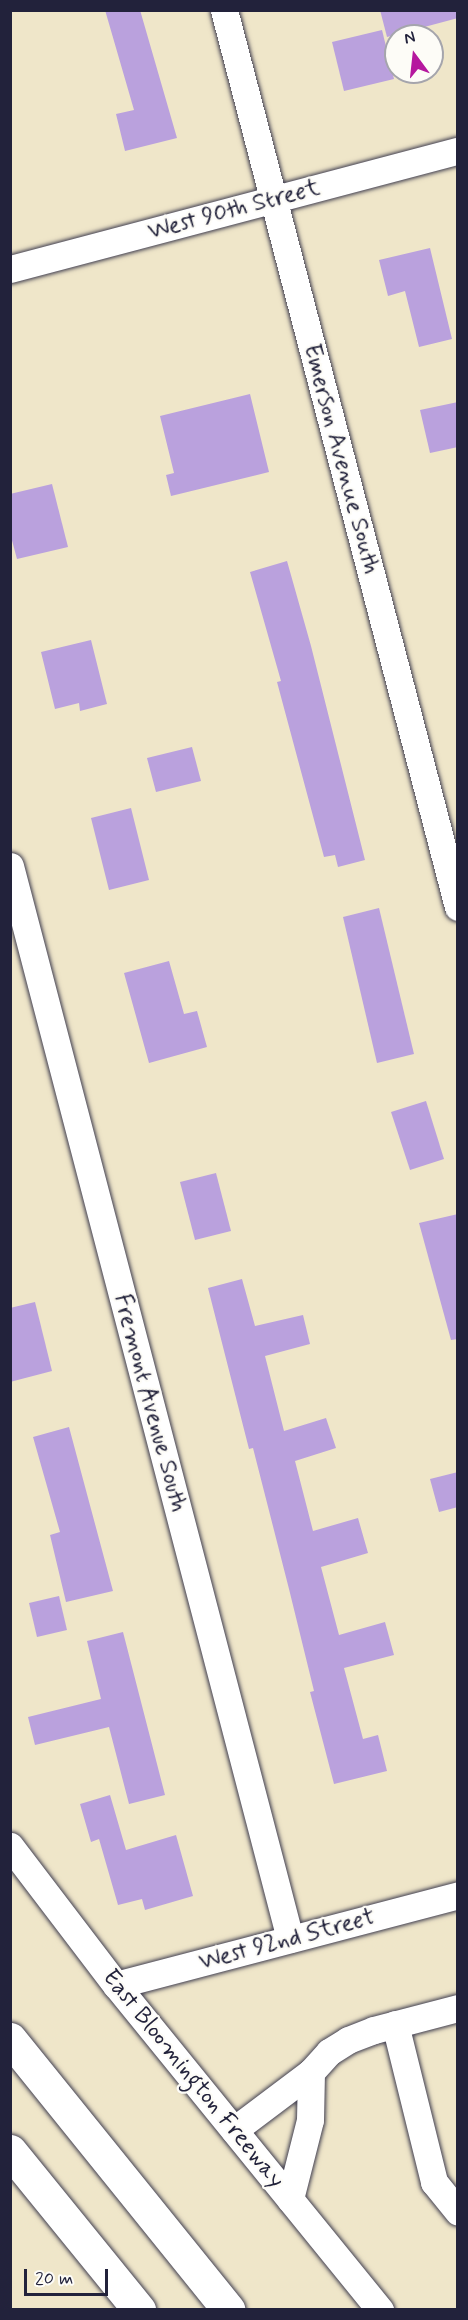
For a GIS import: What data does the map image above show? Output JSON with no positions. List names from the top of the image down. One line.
{"streets":{"street":["West 90th Street","Emerson Avenue South","Fremont Avenue South","West 92nd Street","East Bloomington Freeway"]},"crossings":[["West 90th Street","Emerson Avenue South"],["Fremont Avenue South","West 92nd Street"],["West 92nd Street","East Bloomington Freeway"]],"scale_bar":"20 m","north":"top"}
